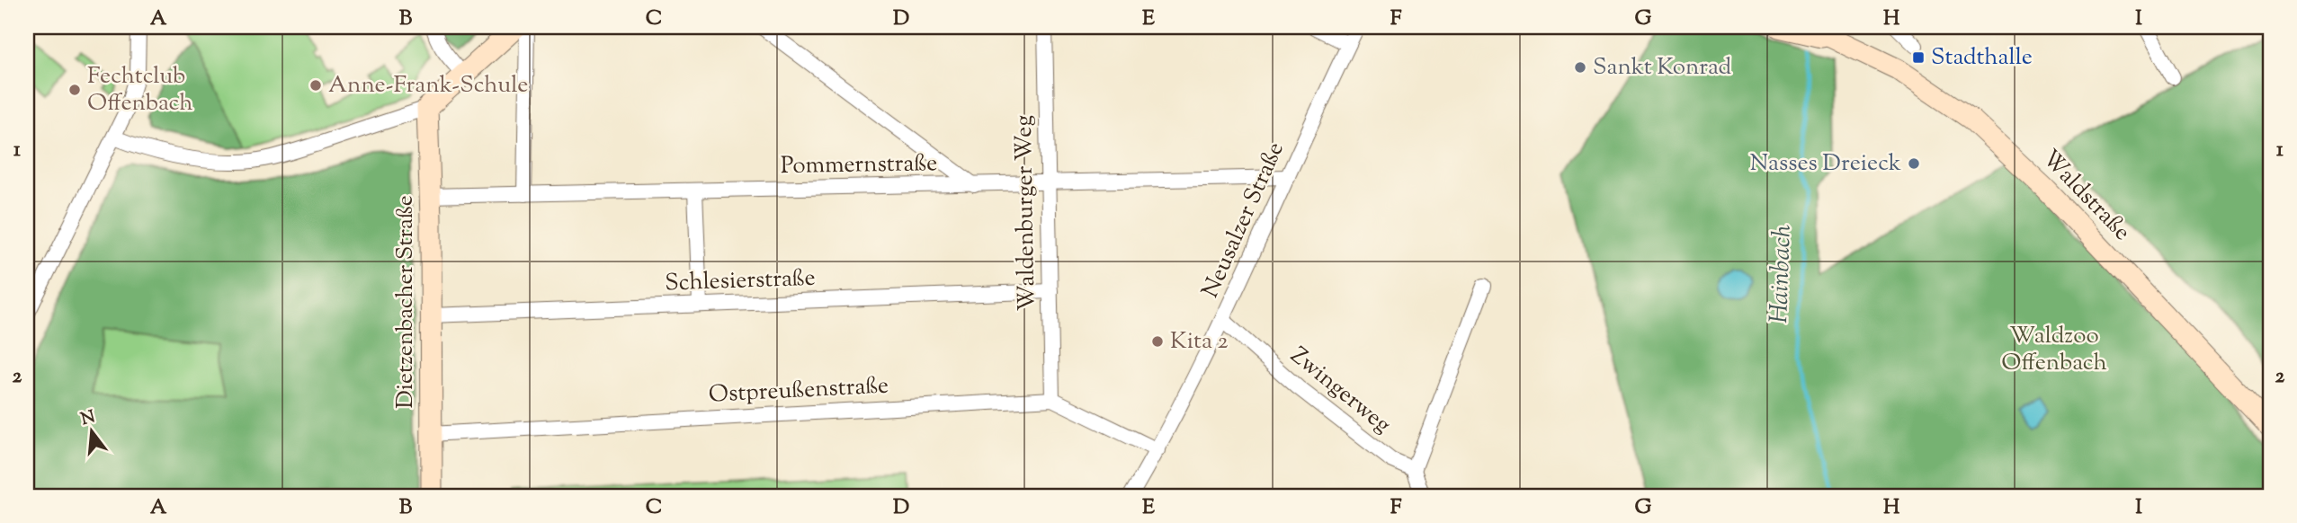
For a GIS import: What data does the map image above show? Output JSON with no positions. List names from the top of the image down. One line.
{"streets":{"main road":["Waldstraße","Dietzenbacher Straße"],"street":["Pommernstraße","Waldenburger Weg","Neusalzer Straße","Schlesierstraße","Ostpreußenstraße","Zwingerweg"]},"crossings":[["Pommernstraße","Waldenburger Weg"],["Pommernstraße","Neusalzer Straße"],["Pommernstraße","Dietzenbacher Straße"],["Waldenburger Weg","Schlesierstraße"],["Waldenburger Weg","Ostpreußenstraße"],["Neusalzer Straße","Ostpreußenstraße"],["Neusalzer Straße","Zwingerweg"],["Schlesierstraße","Dietzenbacher Straße"],["Dietzenbacher Straße","Ostpreußenstraße"]],"water":["Hainbach"],"parks":["Waldzoo Offenbach"],"places":{"transit":["Stadthalle"],"other":["Sankt Konrad","Anne-Frank-Schule","Fechtclub Offenbach","Nasses Dreieck","Kita 2"]},"north":"top","grid":{"columns":["A","B","C","D","E","F","G","H","I"],"rows":["1","2"]}}
